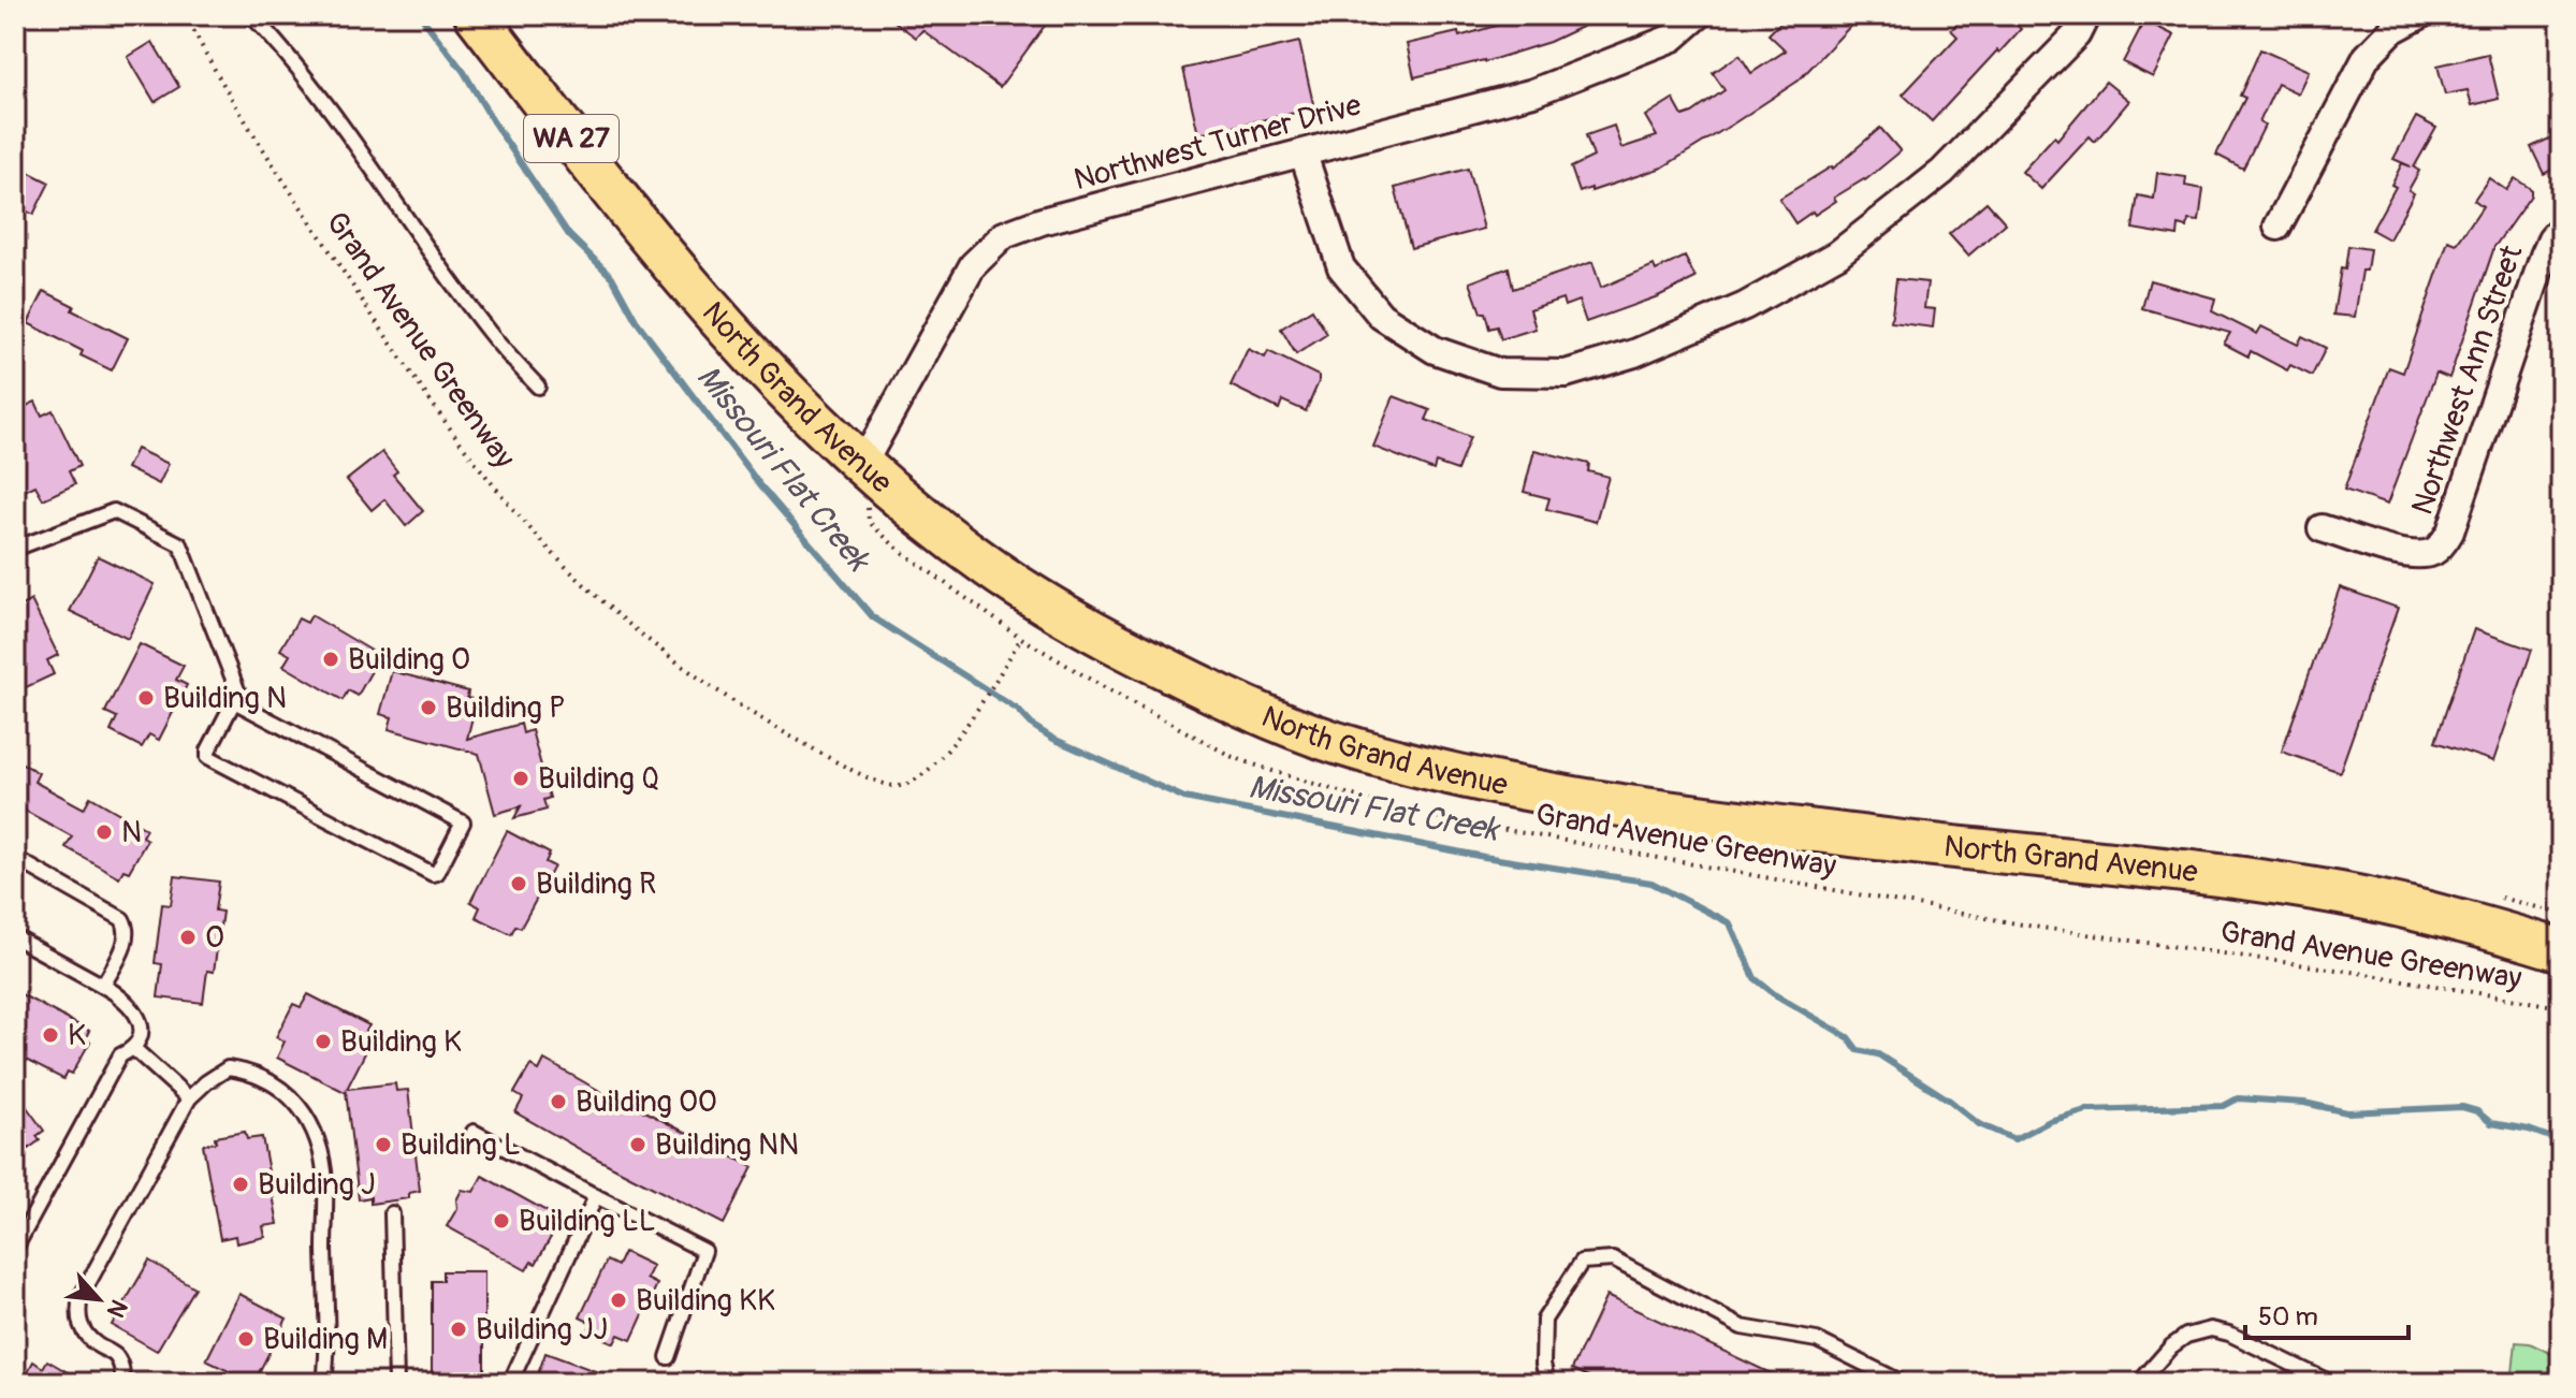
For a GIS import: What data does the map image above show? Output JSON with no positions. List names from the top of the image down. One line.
{"streets":{"main road":["WA 27","North Grand Avenue"],"street":["Northwest Turner Drive","Northwest Ann Street"],"path":["Grand Avenue Greenway"]},"crossings":[["Northwest Turner Drive","North Grand Avenue"]],"water":["Missouri Flat Creek"],"places":["Building O","Building N","Building P","Building Q","N","Building R","O","K","Building K","Building OO","Building L","Building NN","Building J","Building LL","Building KK","Building JJ","Building M"],"scale_bar":"50 m","north":"bottom right"}
